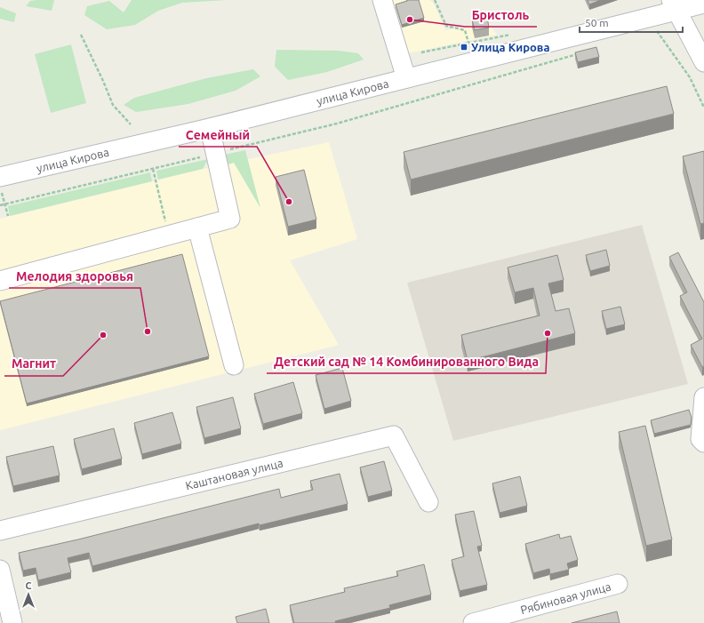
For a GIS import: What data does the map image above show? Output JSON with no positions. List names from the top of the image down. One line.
{"streets":{"street":["улица Кирова","Каштановая улица","Рябиновая улица"]},"places":{"other":["Бристоль","Семейный","Мелодия здоровья","Детский сад № 14 Комбинированного Вида","Магнит"],"transit":["Улица Кирова"]},"scale_bar":"50 m","north":"top"}
